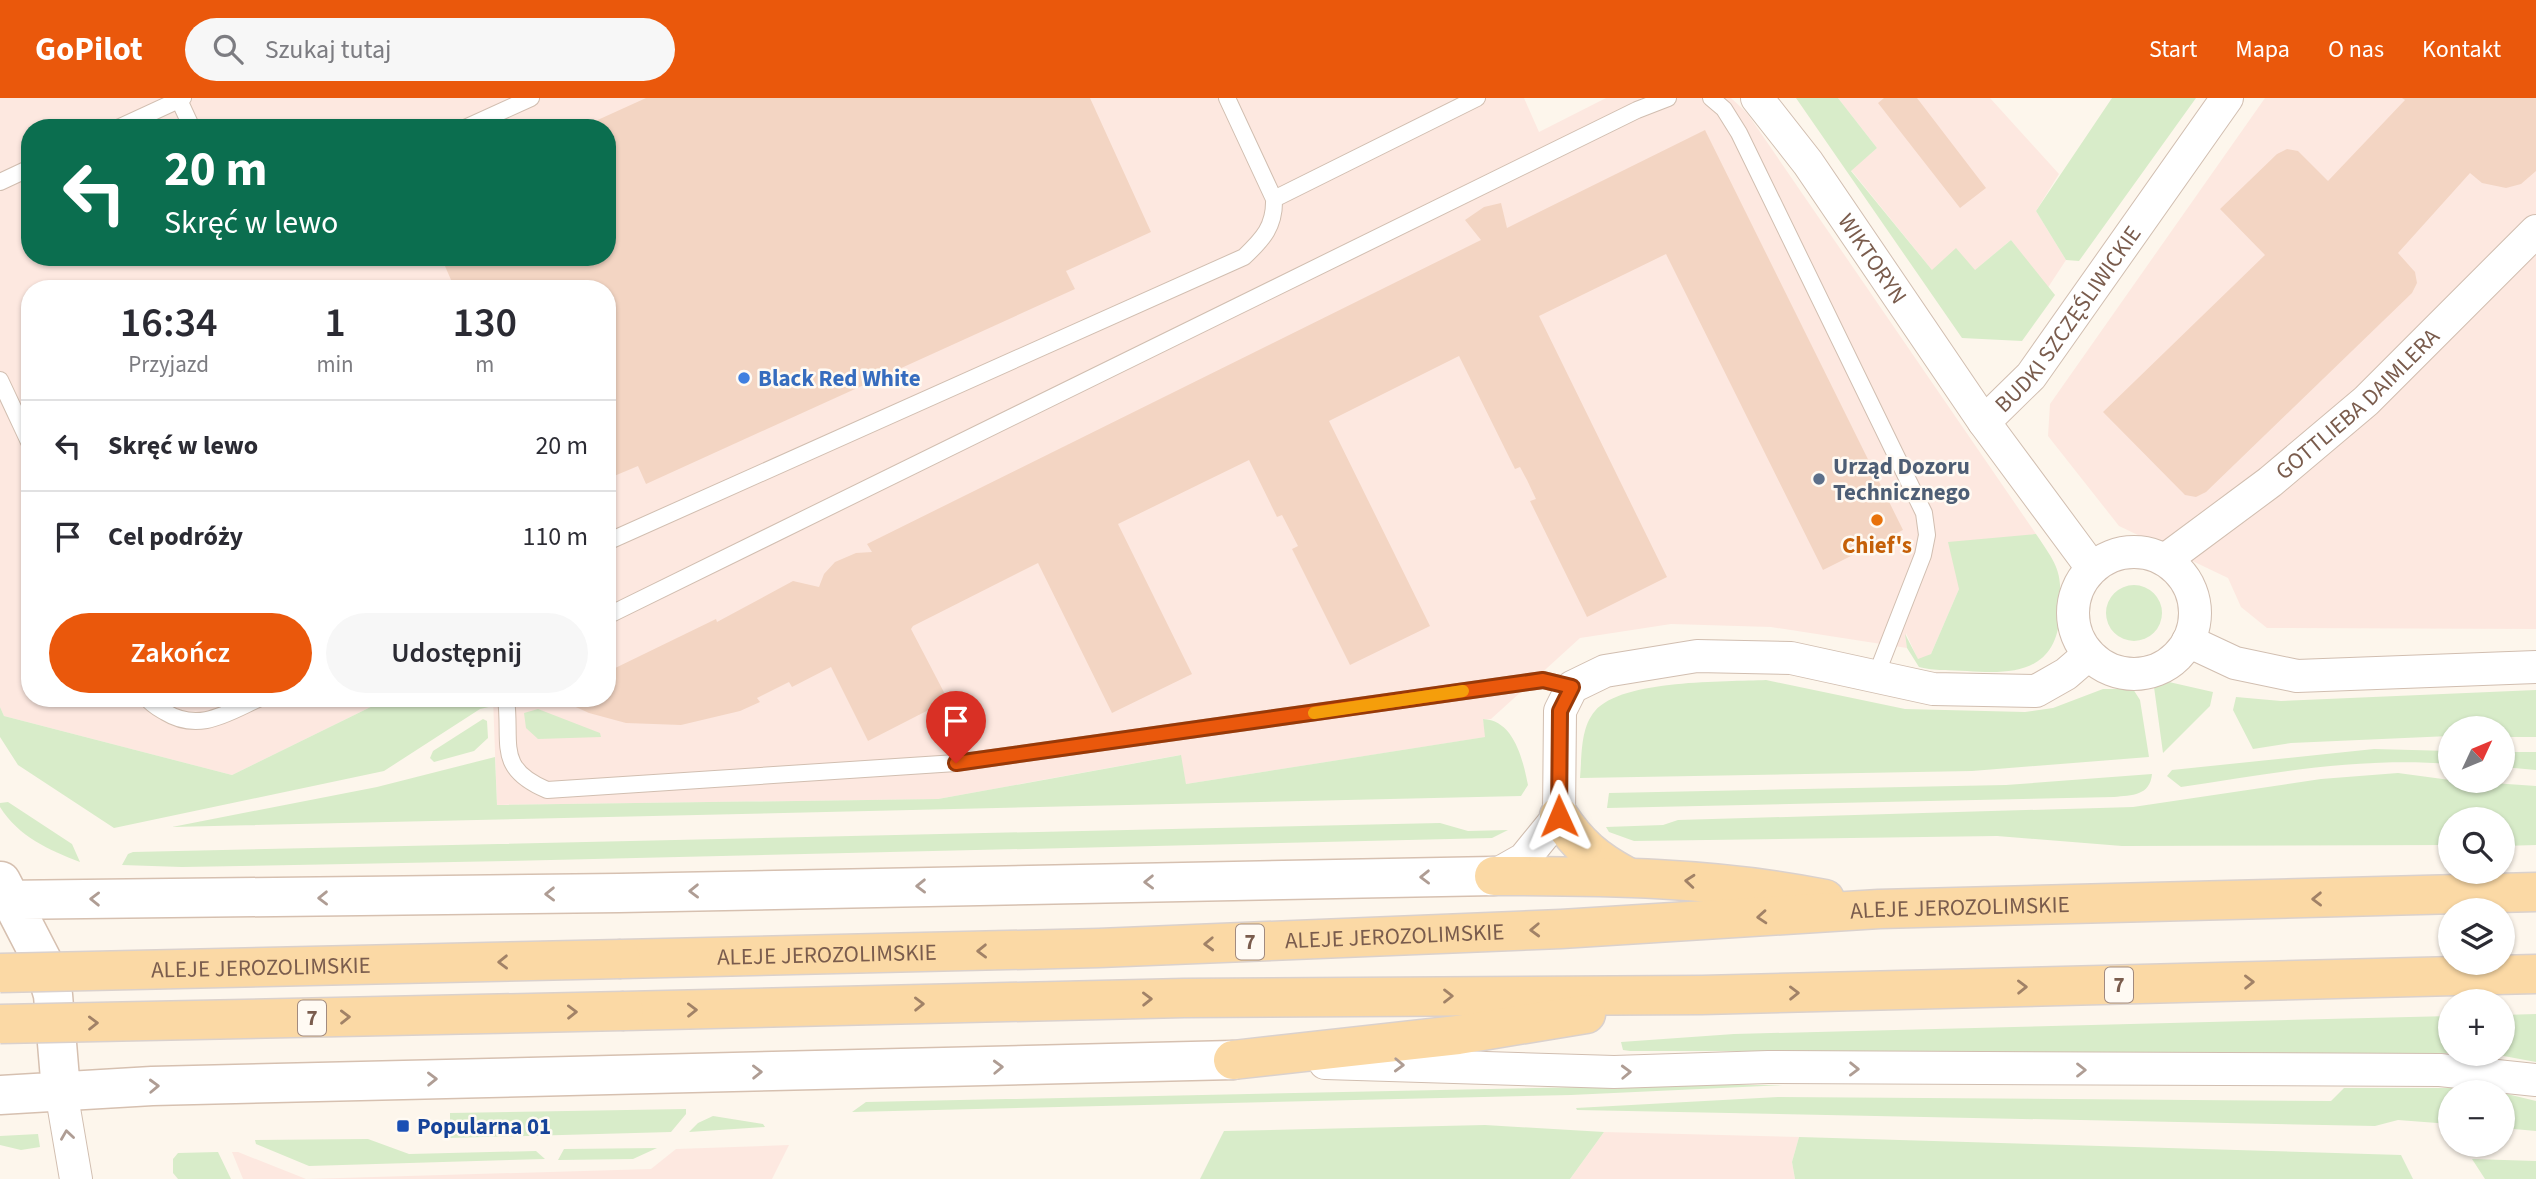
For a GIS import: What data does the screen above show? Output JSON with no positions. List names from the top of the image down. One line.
{"streets":{"main road":["ALEJE JEROZOLIMSKIE","7"],"street":["WIKTORYN","BUDKI SZCZĘŚLIWICKIE","GOTTLIEBA DAIMLERA"]},"crossings":[["WIKTORYN","BUDKI SZCZĘŚLIWICKIE"],["BUDKI SZCZĘŚLIWICKIE","GOTTLIEBA DAIMLERA"]],"places":{"other":["Black Red White","Urząd Dozoru Technicznego","Chief's"],"transit":["Popularna 01"]},"north":"top right","page":{"header":"GoPilot","search":"Szukaj tutaj","nav":["Start","Mapa","O nas","Kontakt"],"turn":["20 m","Skręć w lewo"],"eta":["16:34","Przyjazd","1","min","130","m"],"list":[{"name":"Skręć w lewo","value":"20 m"},{"name":"Cel podróży","value":"110 m"}],"buttons":["Zakończ","Udostępnij"],"map_buttons":["+","−"]}}
